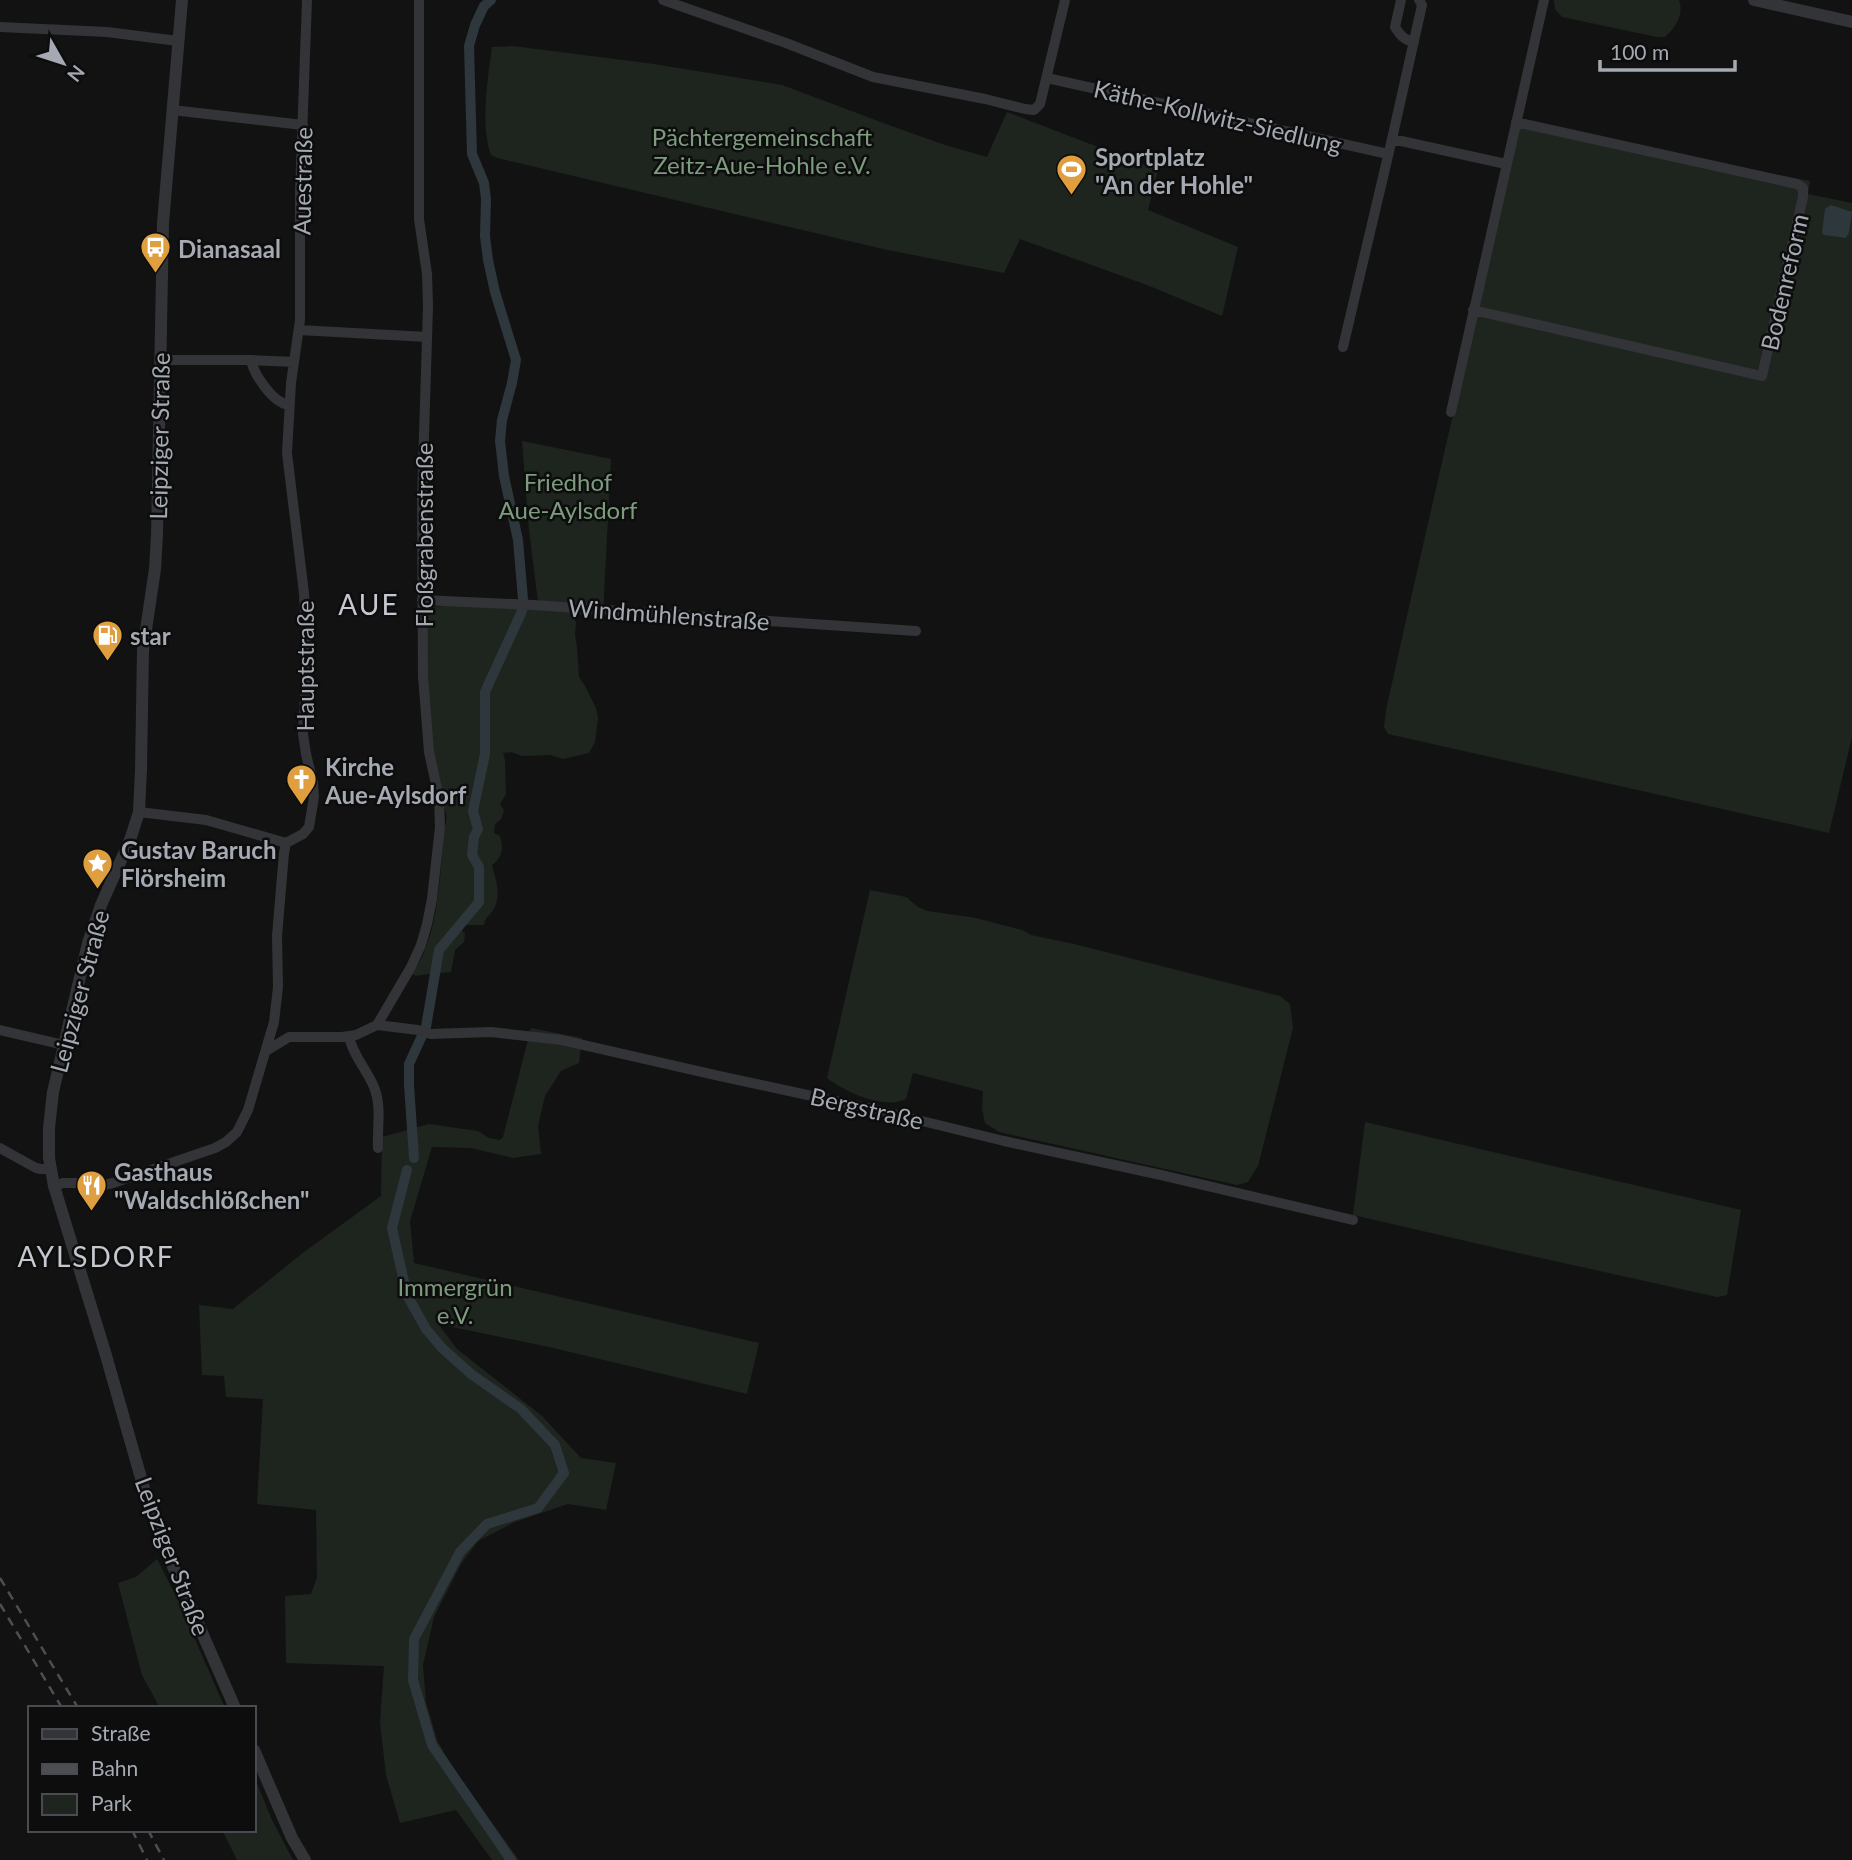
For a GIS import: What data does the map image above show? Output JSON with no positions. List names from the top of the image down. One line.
{"streets":{"street":["Käthe-Kollwitz-Siedlung","Auestraße","Bodenreform","Leipziger Straße","Floßgrabenstraße","Windmühlenstraße","Hauptstraße","Bergstraße"]},"crossings":[["Auestraße","Hauptstraße"],["Floßgrabenstraße","Windmühlenstraße"],["Floßgrabenstraße","Bergstraße"]],"districts":["AUE","AYLSDORF"],"parks":["Pächtergemeinschaft Zeitz-Aue-Hohle e.V.","Friedhof Aue-Aylsdorf","Immergrün e.V."],"places":{"sports":["Sportplatz \"An der Hohle\""],"bus stop":["Dianasaal"],"fuel station":["star"],"church":["Kirche Aue-Aylsdorf"],"place":["Gustav Baruch Flörsheim"],"restaurant":["Gasthaus \"Waldschlößchen\""]},"legend":["Straße","Bahn","Park"],"scale_bar":"100 m","north":"bottom right"}
